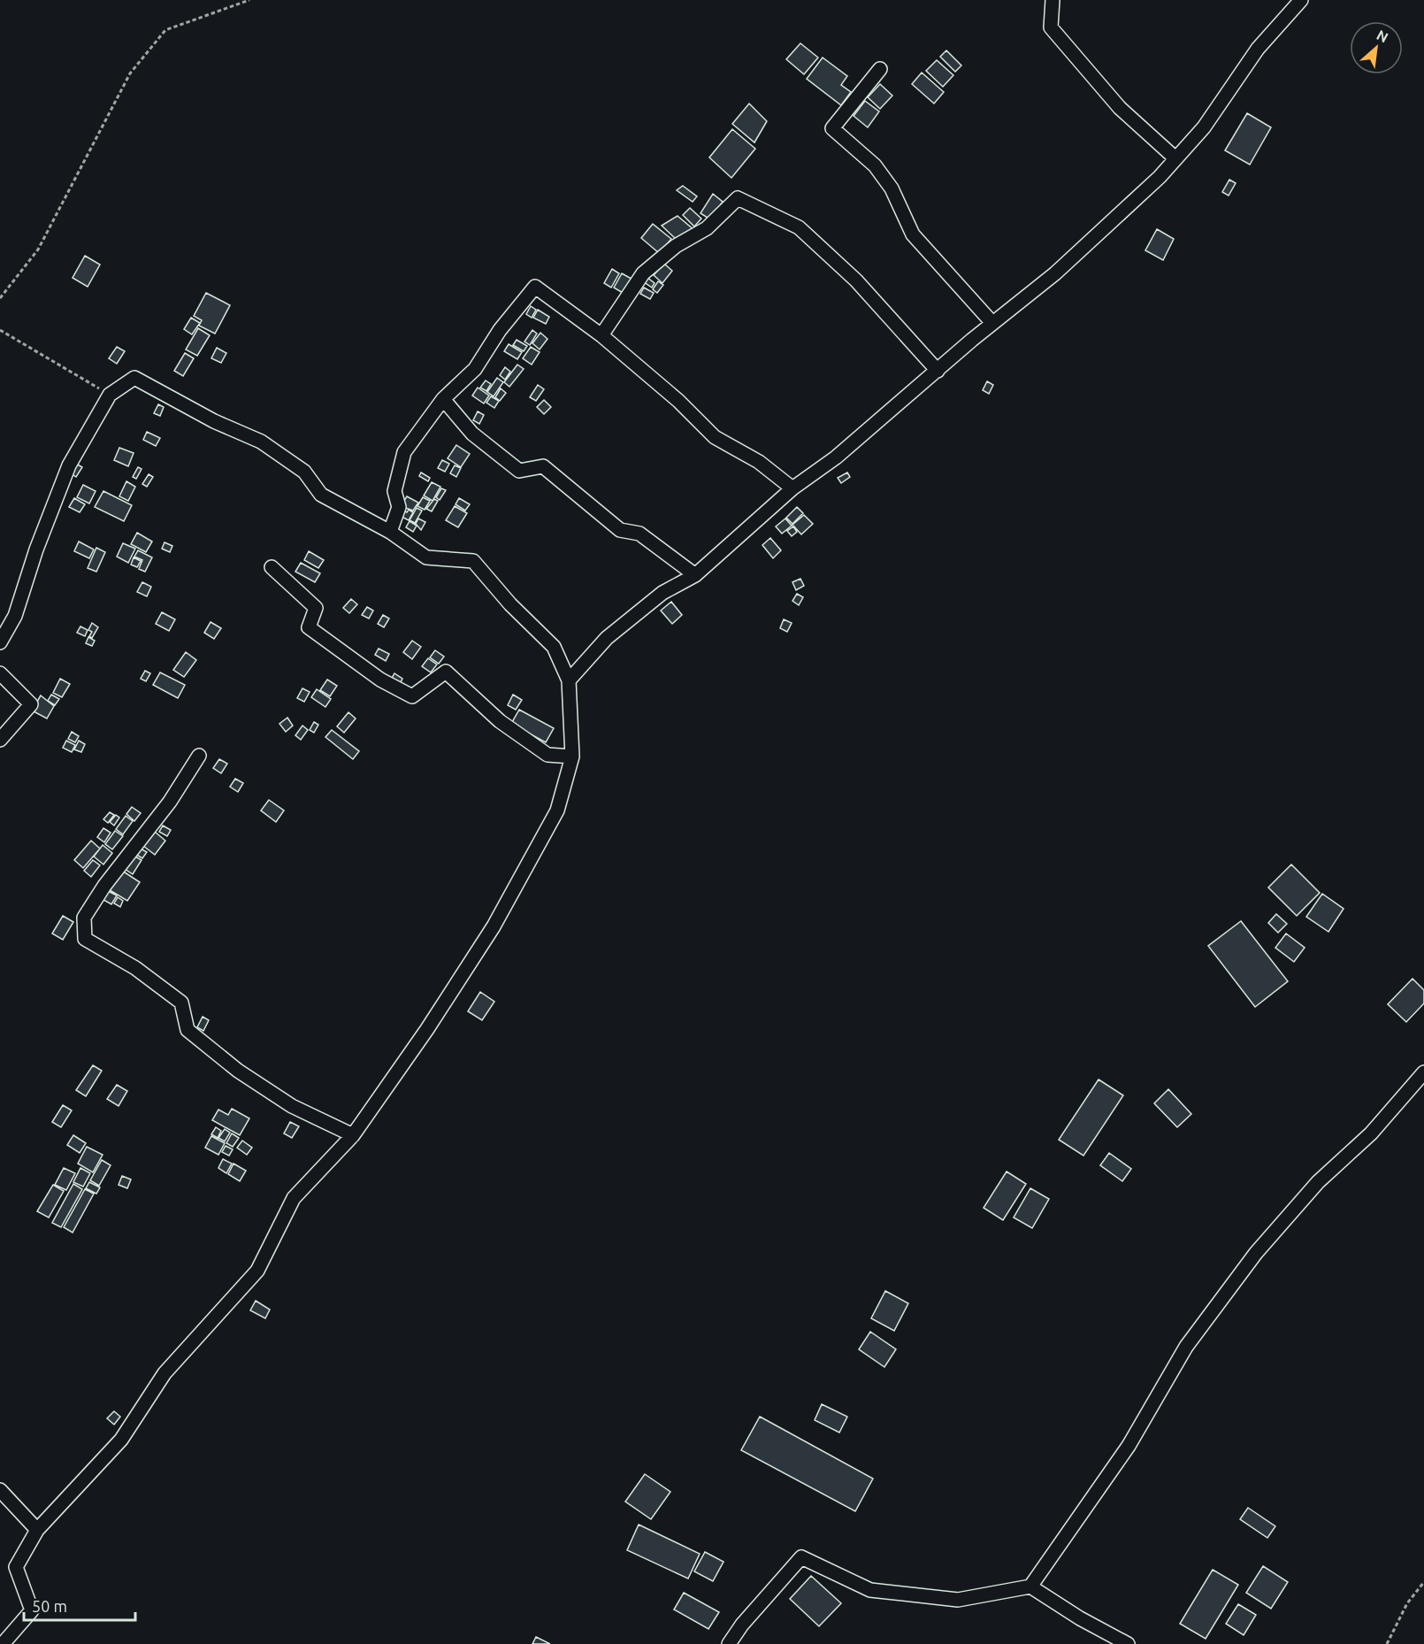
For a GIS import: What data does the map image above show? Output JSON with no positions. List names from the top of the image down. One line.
{"scale_bar":"50 m","north":"top right"}
